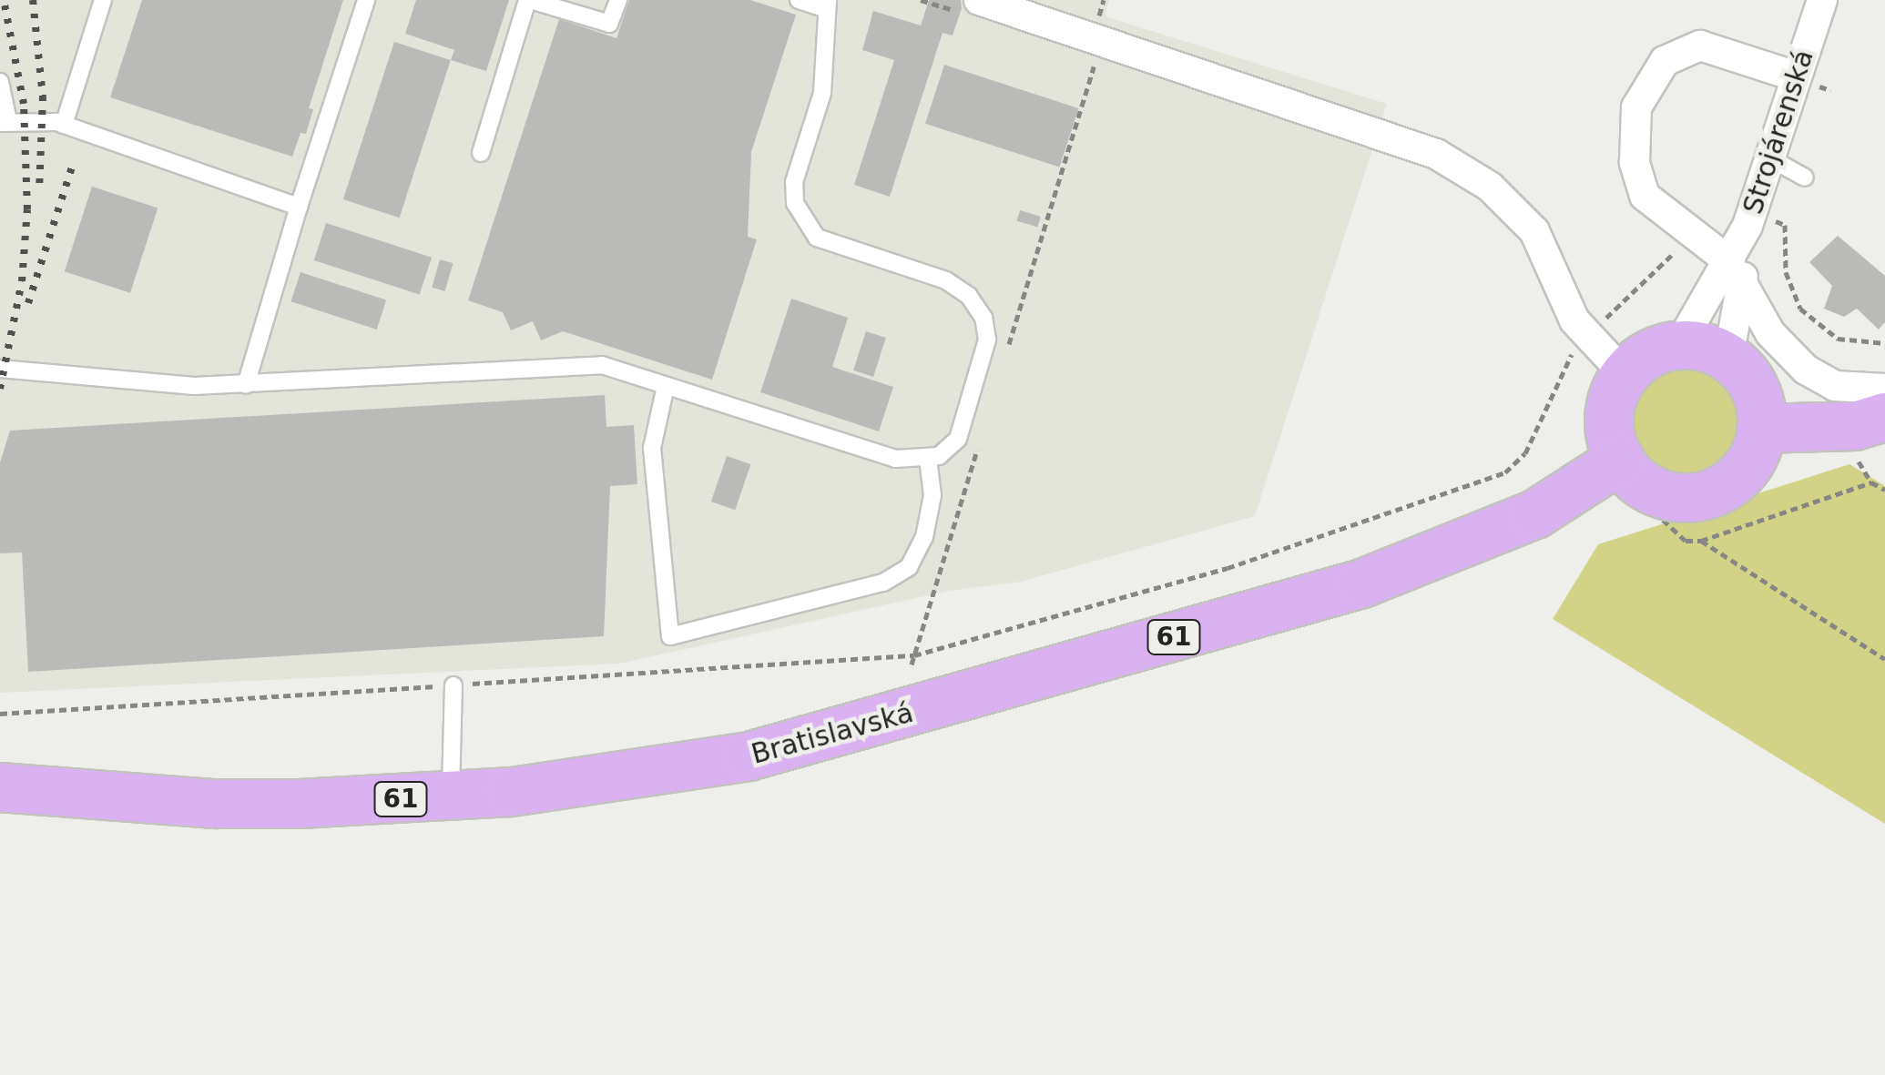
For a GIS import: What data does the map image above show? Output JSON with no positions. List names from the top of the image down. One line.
{"streets":{"main road":["61","Bratislavská"],"street":["Strojárenská"]}}
